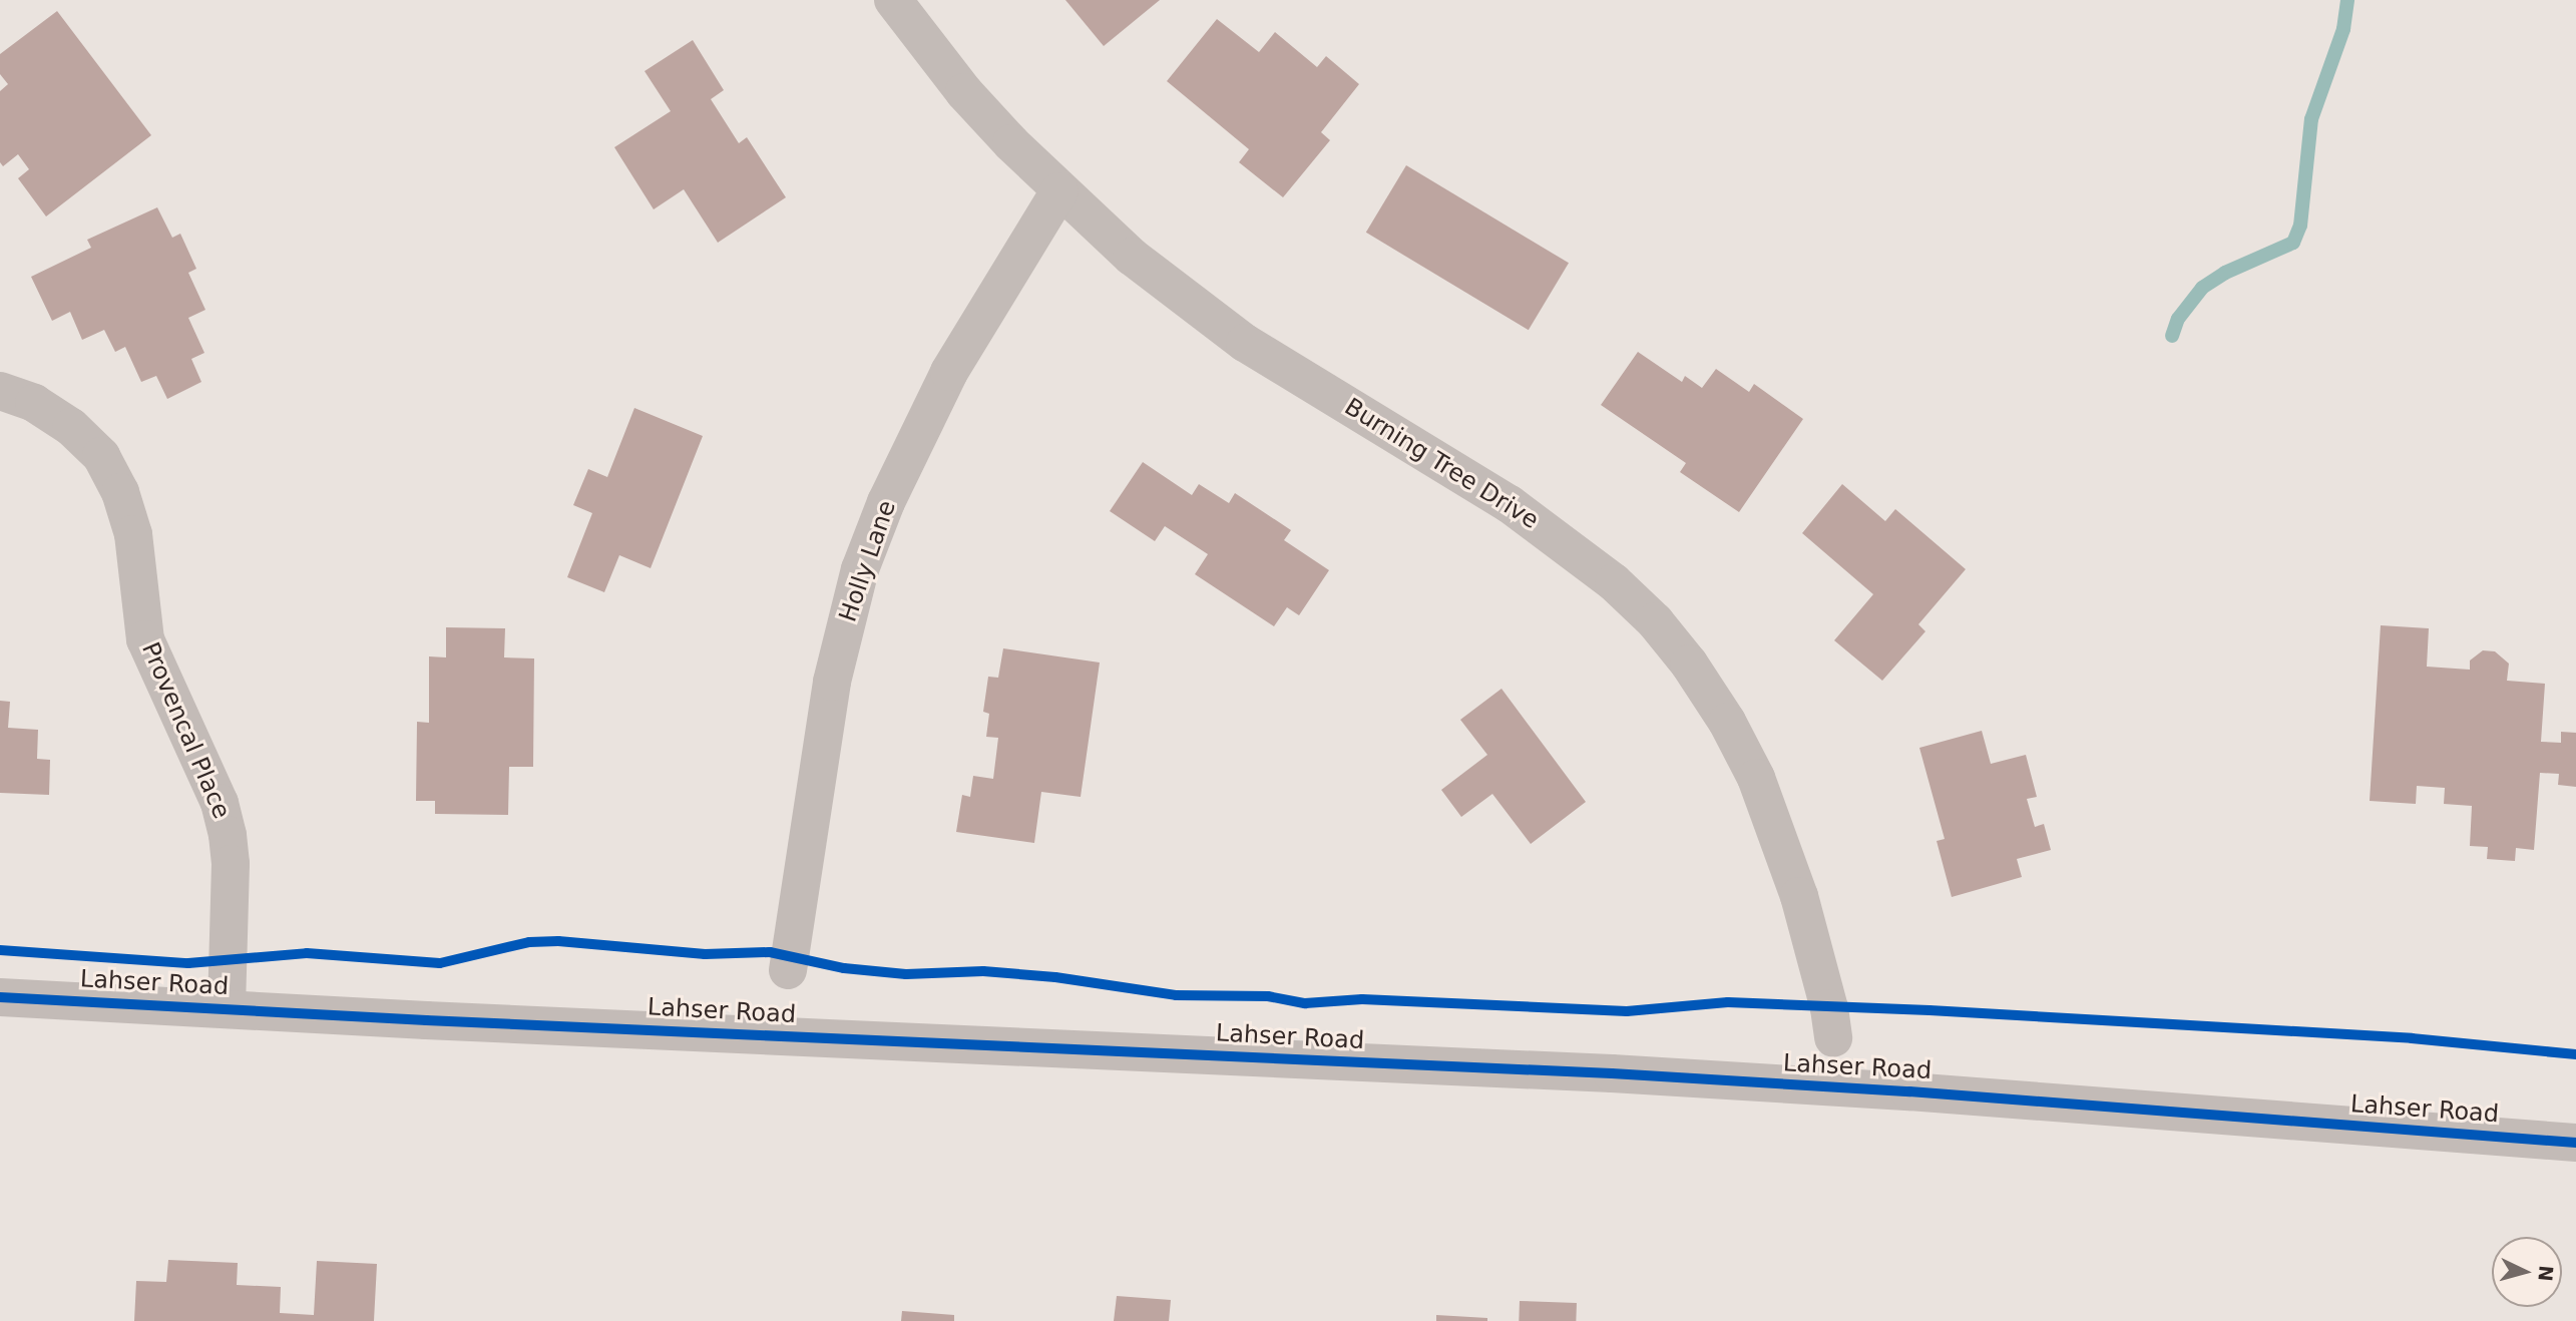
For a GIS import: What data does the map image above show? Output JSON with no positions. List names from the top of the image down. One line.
{"streets":{"street":["Burning Tree Drive","Holly Lane","Provencal Place","Lahser Road"]},"crossings":[["Burning Tree Drive","Holly Lane"],["Provencal Place","Lahser Road"]],"north":"right"}
